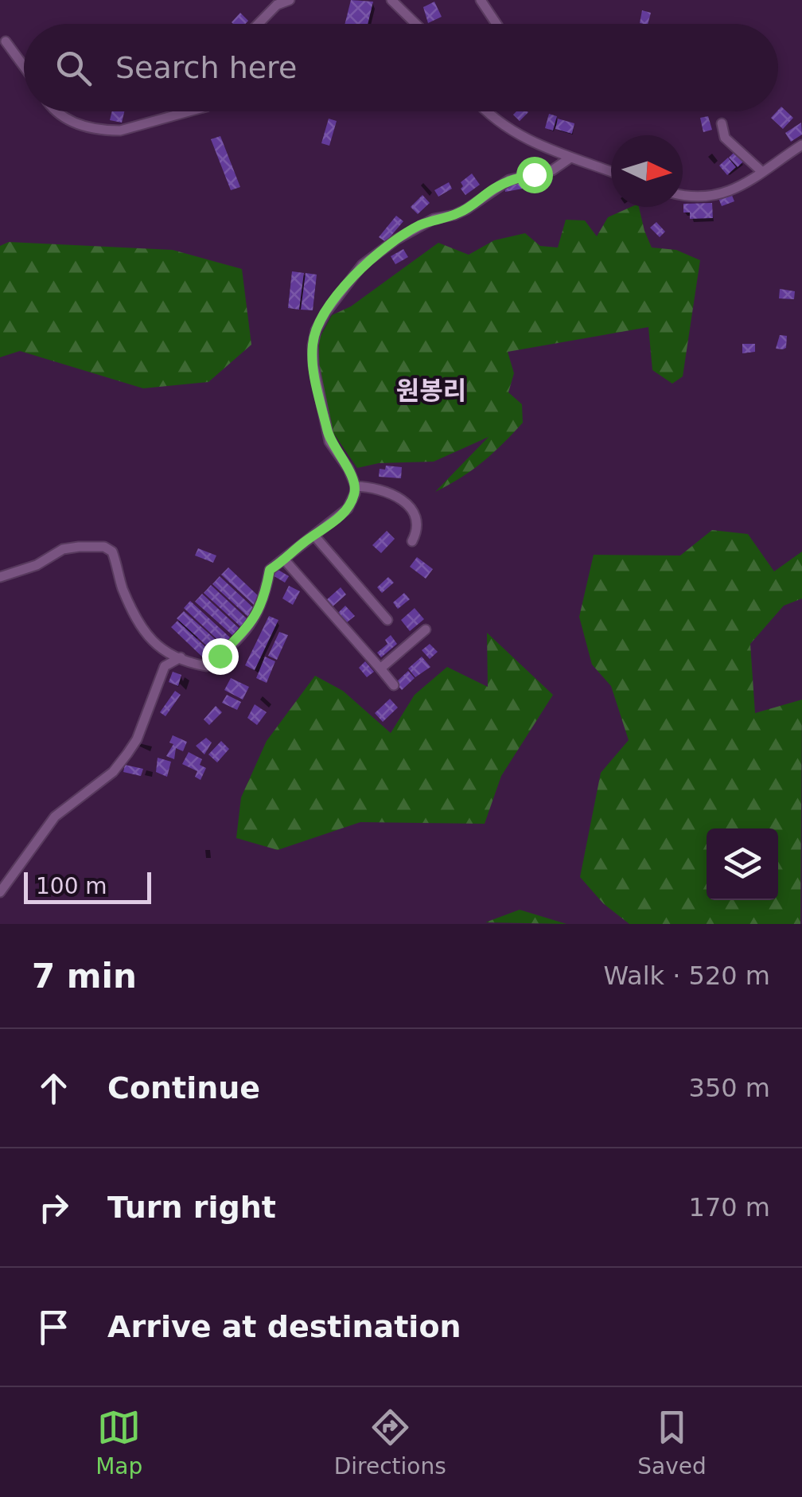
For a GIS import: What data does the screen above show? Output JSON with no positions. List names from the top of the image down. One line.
{"districts":["원봉리"],"scale_bar":"100 m","north":"right","page":{"search":"Search here","scale":"100 m","heading":["7 min","Walk · 520 m"],"list":[["Continue","350 m"],["Turn right","170 m"],"Arrive at destination"],"nav":["Map","Directions","Saved"]}}
